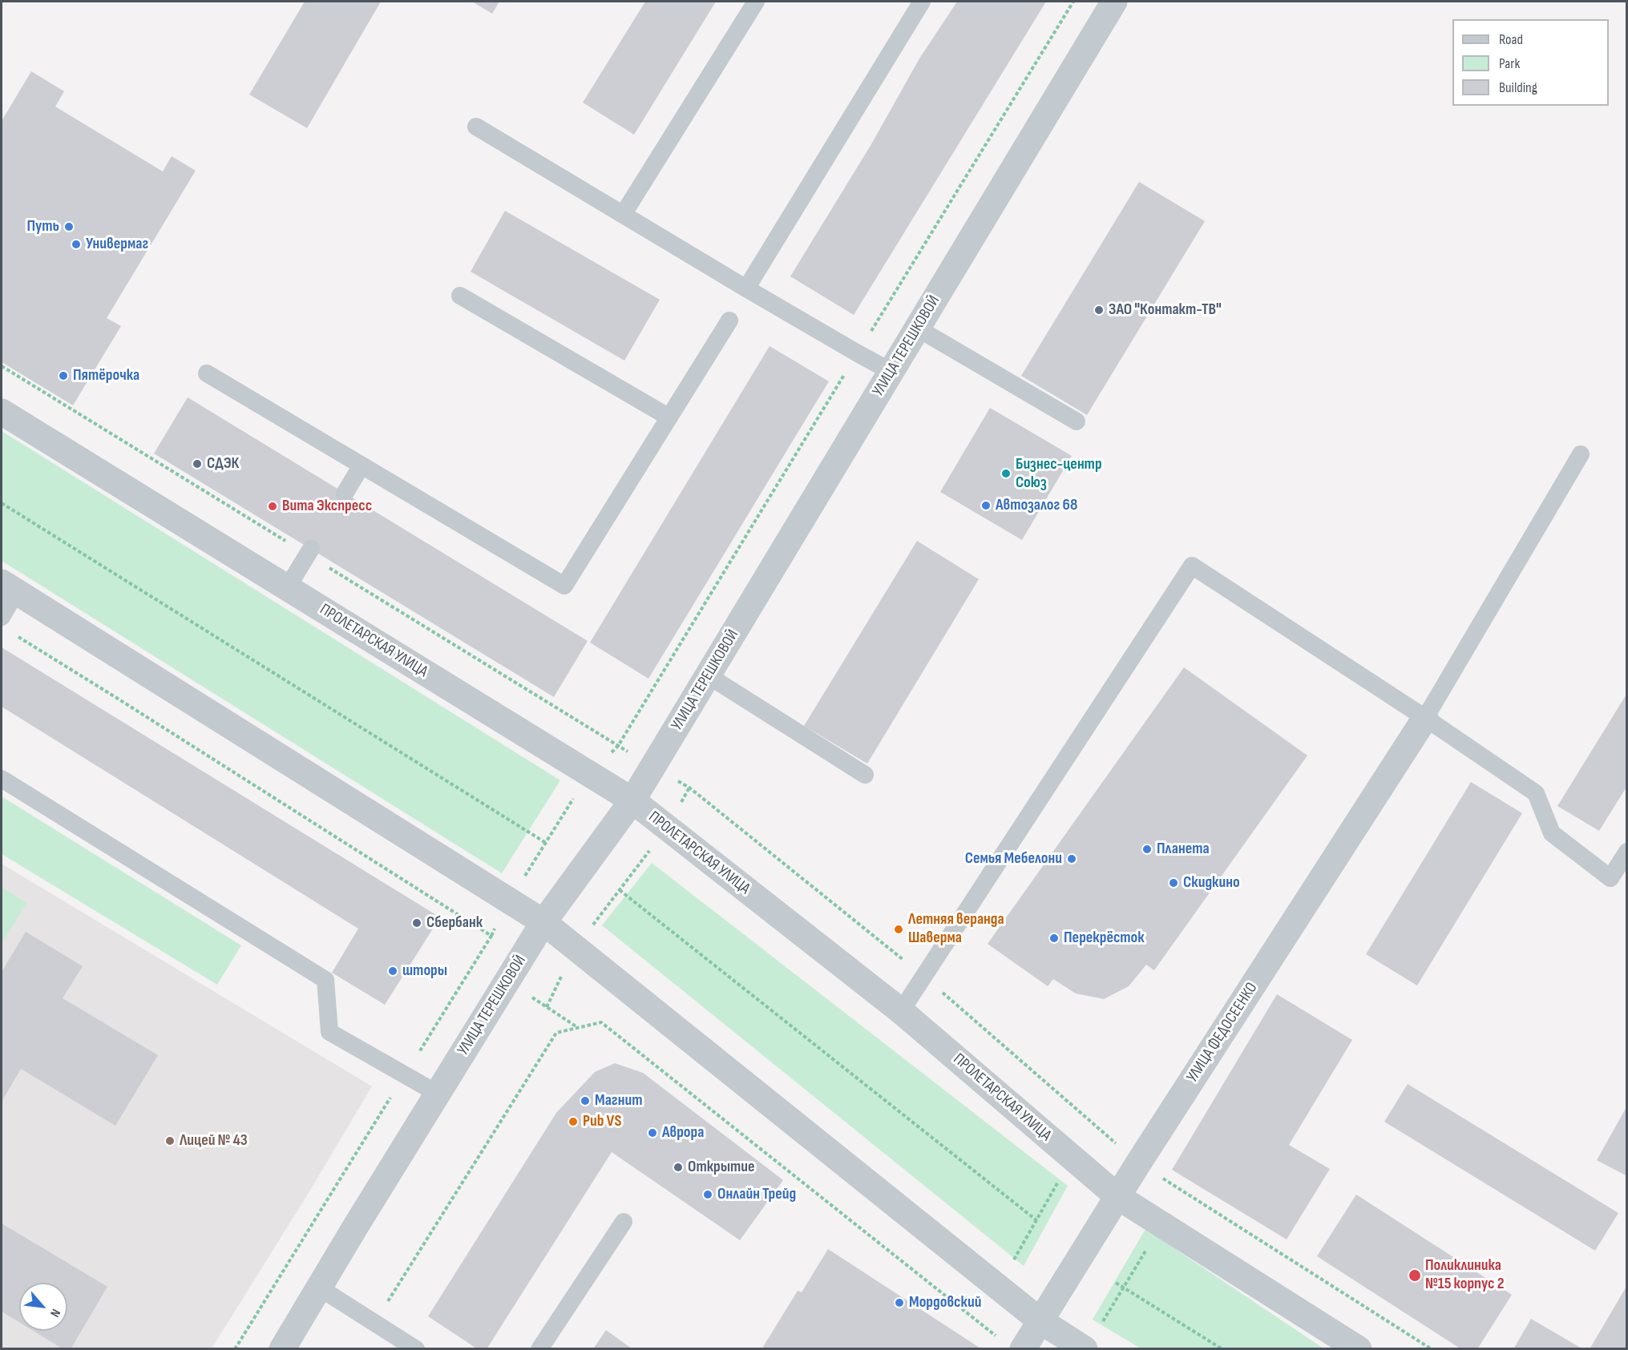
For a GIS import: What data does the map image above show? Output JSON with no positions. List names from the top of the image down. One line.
{"streets":{"street":["УЛИЦА ТЕРЕШКОВОЙ","ПРОЛЕТАРСКАЯ УЛИЦА","УЛИЦА ФЕДОСЕЕНКО"]},"crossings":[["УЛИЦА ТЕРЕШКОВОЙ","ПРОЛЕТАРСКАЯ УЛИЦА"],["ПРОЛЕТАРСКАЯ УЛИЦА","УЛИЦА ФЕДОСЕЕНКО"]],"places":["Путь","Универмаг","ЗАО \"Контакт-ТВ\"","Пятёрочка","СДЭК","Бизнес-центр Союз","Автозалог 68","Вита Экспресс","Планета","Семья Мебелони","Скидкино","Сбербанк","Летняя веранда Шаверма","Перекрёсток","шторы","Магнит","Pub VS","Аврора","Лицей № 43","Открытие","Онлайн Трейд","Поликлиника №15 корпус 2","Мордовский"],"legend":["Road","Park","Building"],"north":"bottom right"}
